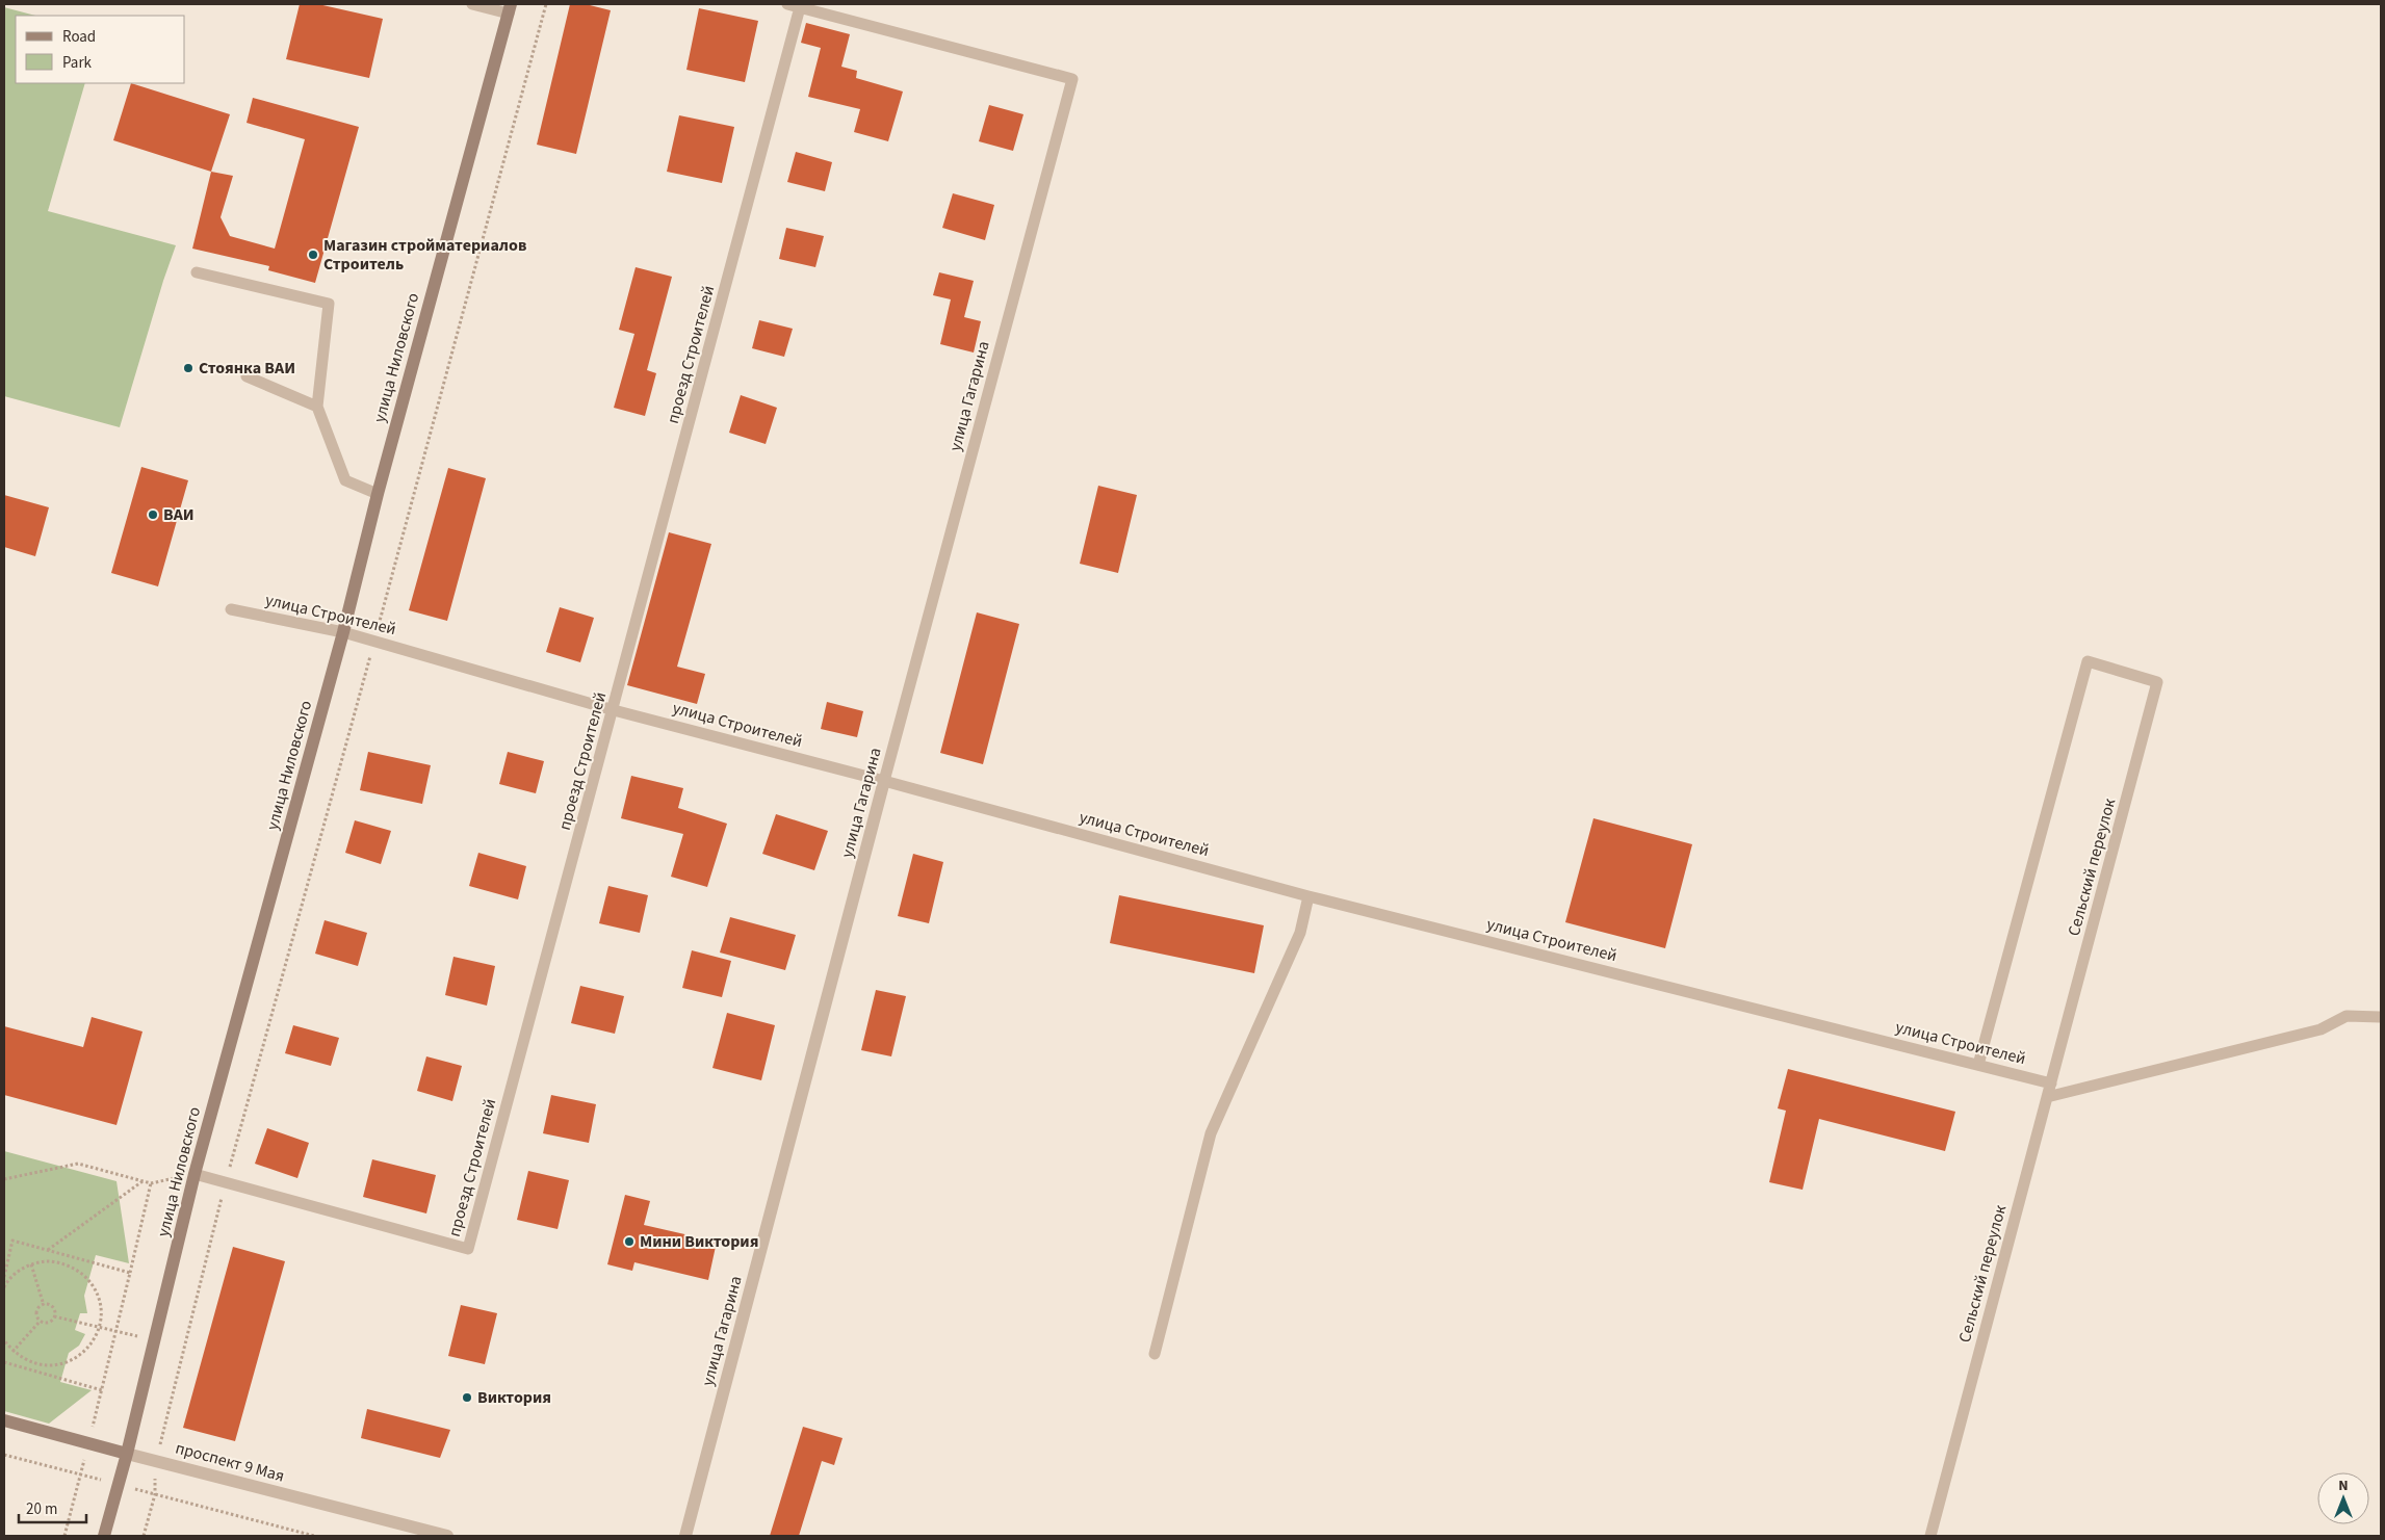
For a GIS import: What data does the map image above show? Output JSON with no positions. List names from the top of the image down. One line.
{"streets":{"street":["улица Ниловского","улица Гагарина","проспект 9 Мая"],"lane":["проезд Строителей","улица Строителей","Сельский переулок"]},"crossings":[["проезд Строителей","улица Ниловского"],["проезд Строителей","улица Гагарина"],["проезд Строителей","улица Строителей"],["улица Ниловского","улица Строителей"],["улица Ниловского","проспект 9 Мая"],["улица Гагарина","улица Строителей"],["улица Строителей","Сельский переулок"]],"places":["Магазин стройматериалов Строитель","Стоянка ВАИ","ВАИ","Мини Виктория","Виктория"],"legend":["Road","Park"],"scale_bar":"20 m","north":"top"}
